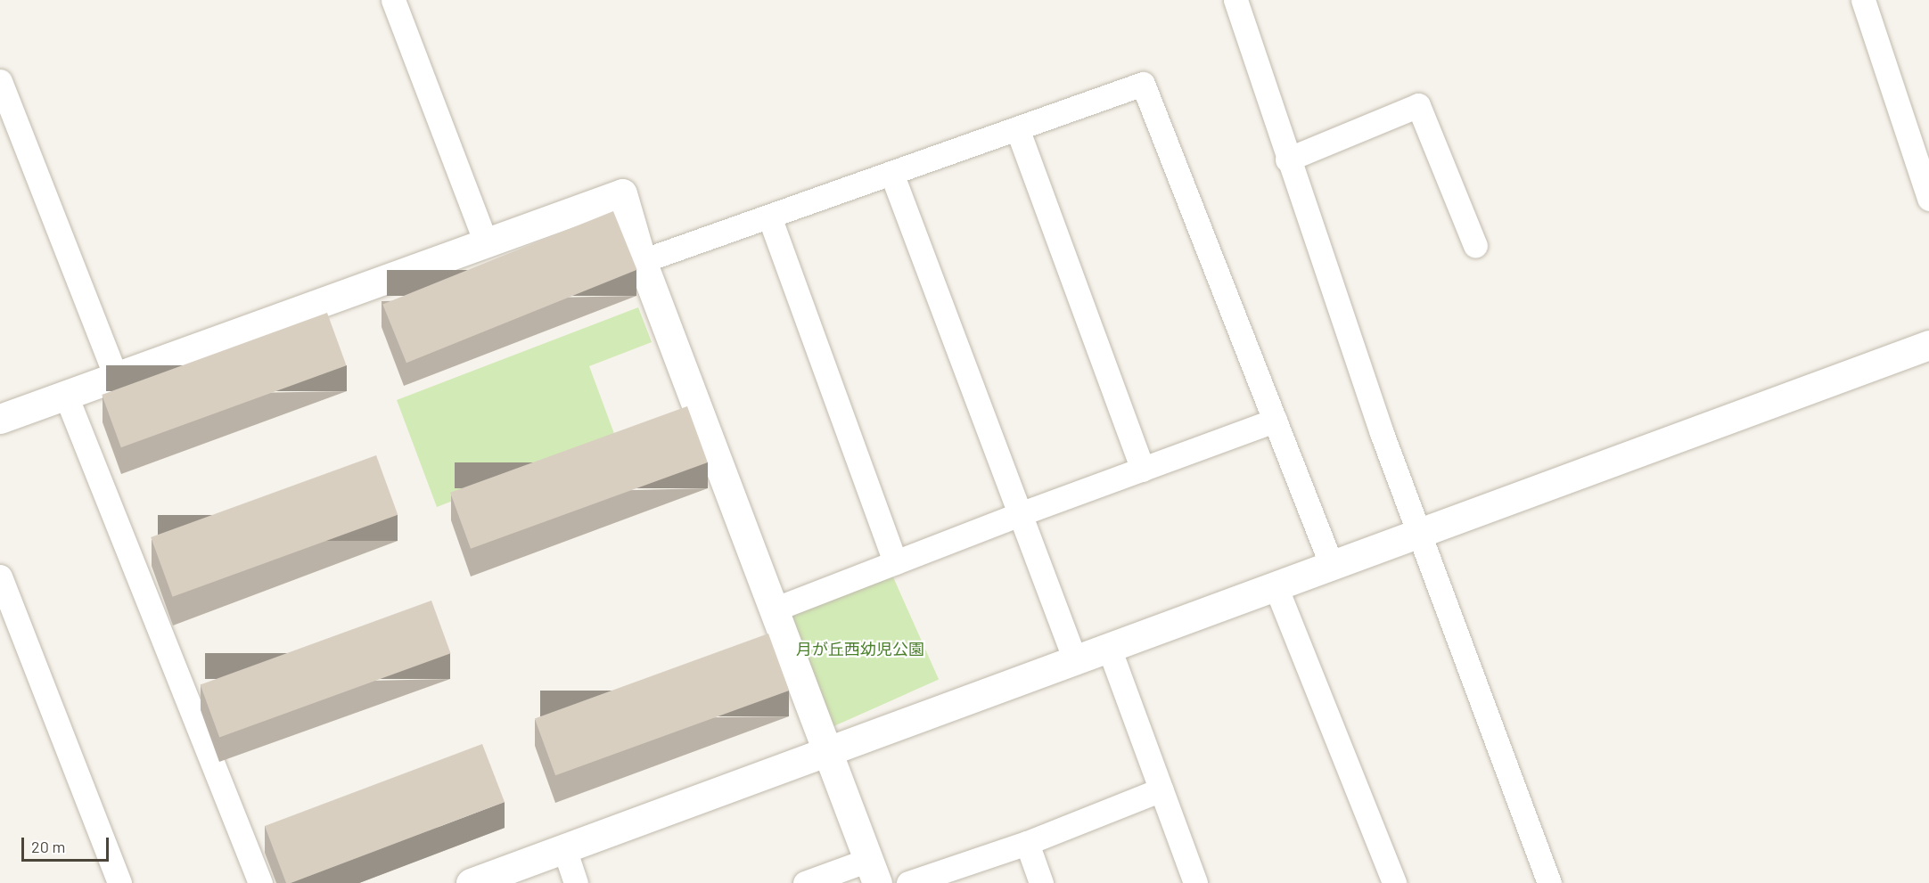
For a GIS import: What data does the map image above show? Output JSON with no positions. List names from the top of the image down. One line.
{"parks":["月が丘西幼児公園"],"scale_bar":"20 m"}
